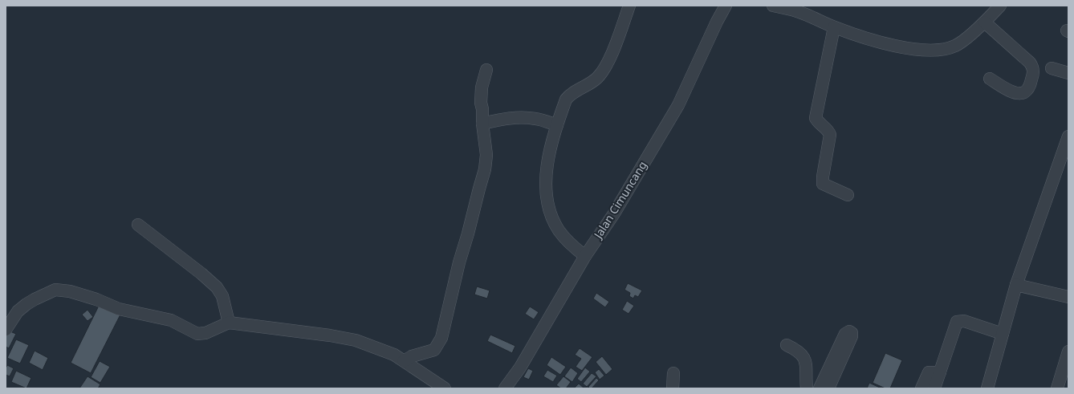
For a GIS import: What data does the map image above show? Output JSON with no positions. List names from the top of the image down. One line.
{"streets":{"street":["Jalan Cimuncang"]}}
